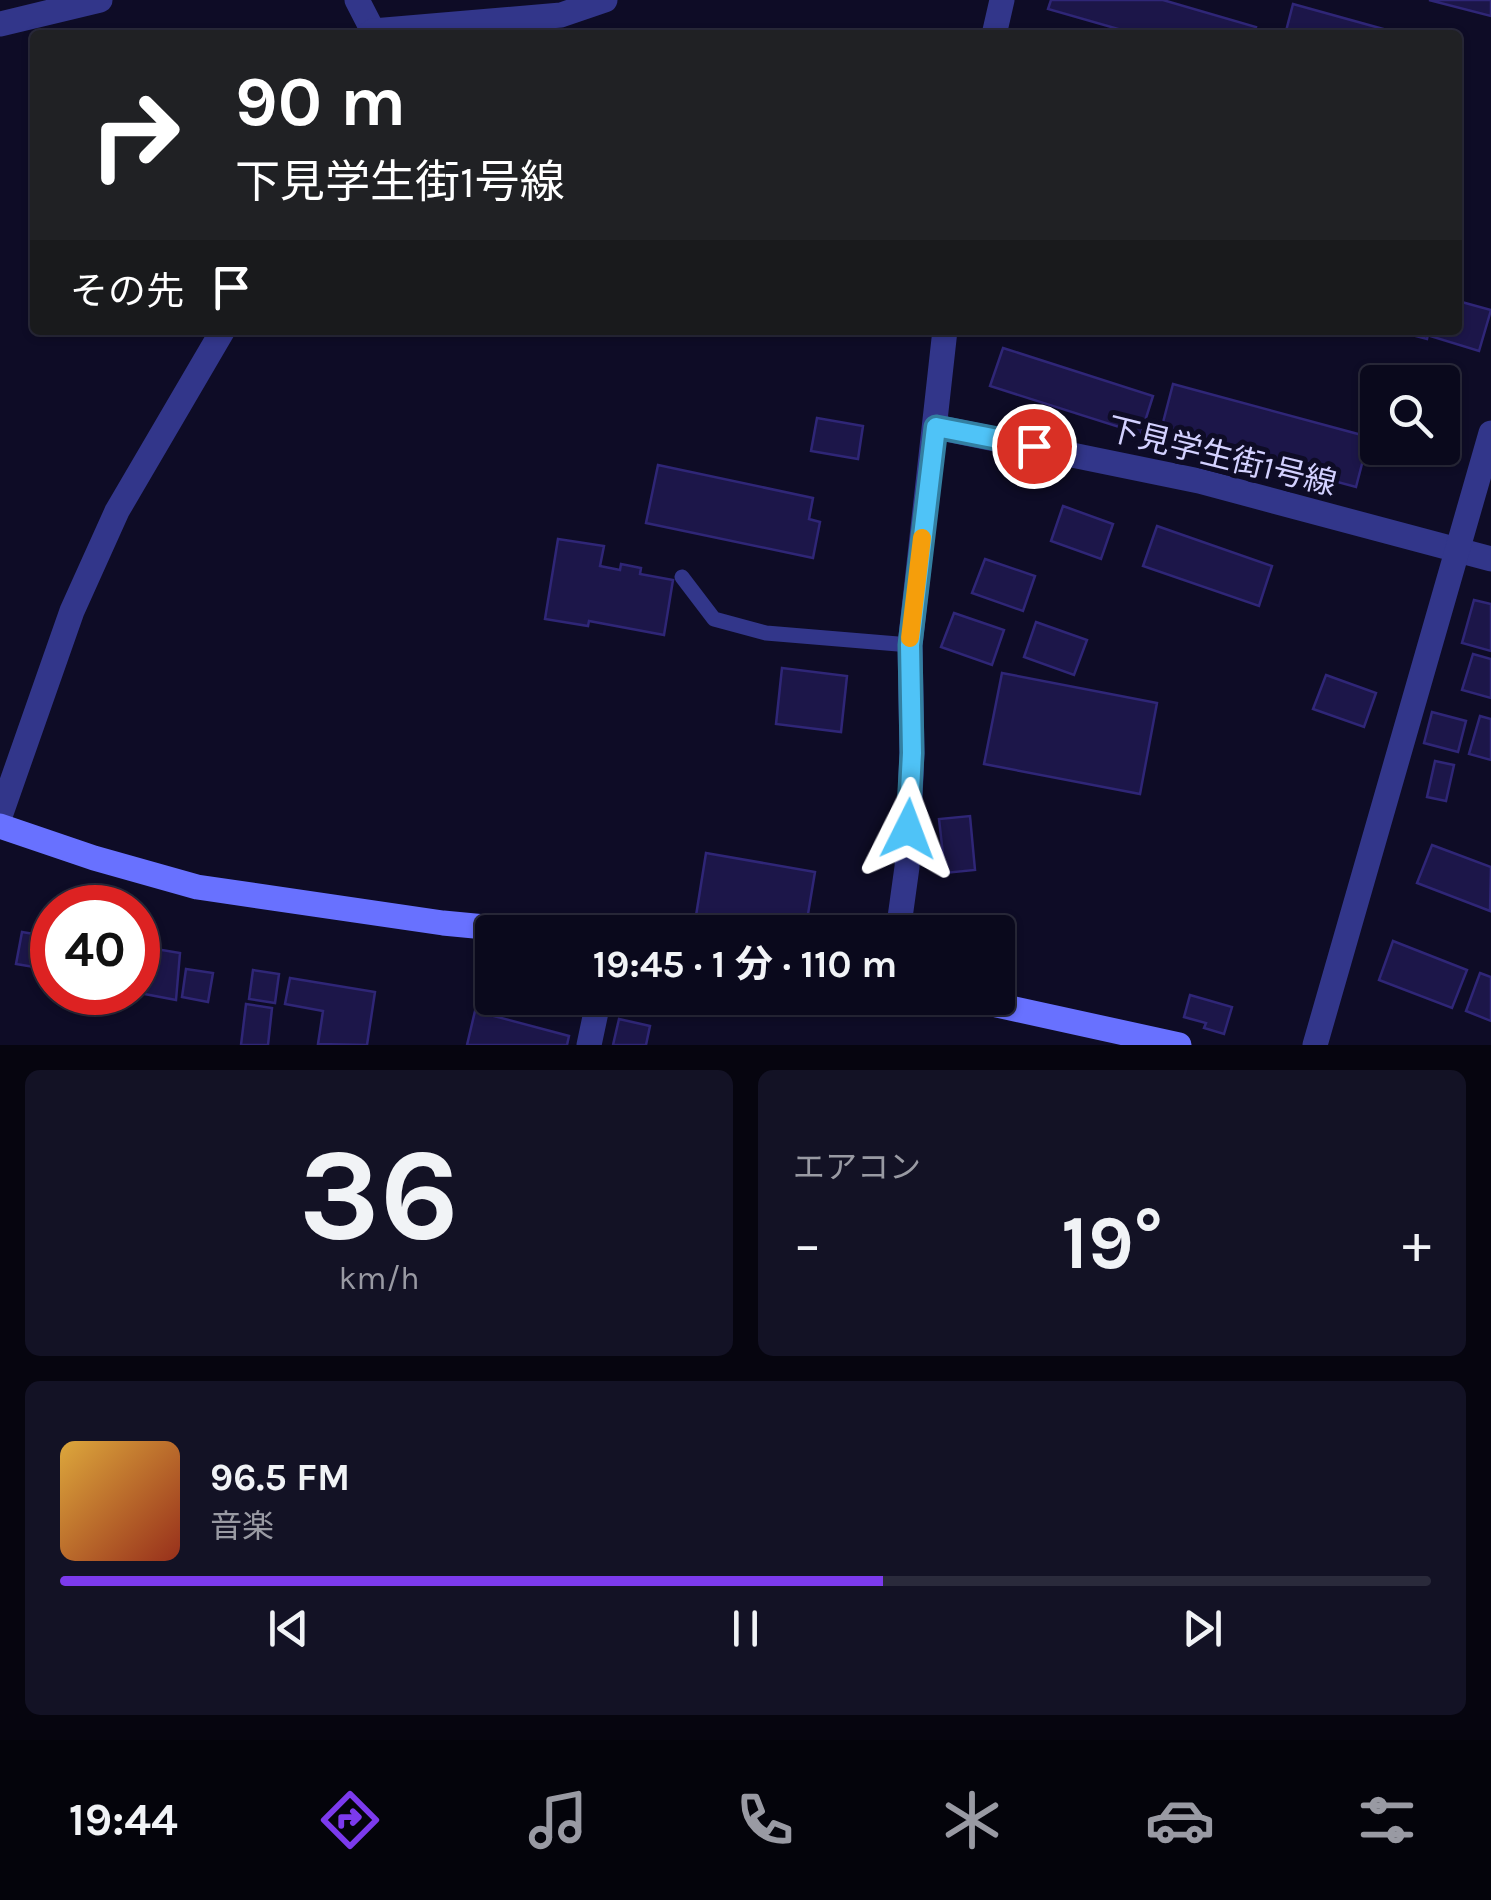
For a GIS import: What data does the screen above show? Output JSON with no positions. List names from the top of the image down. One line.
{"streets":{"street":["下見学生街1号線"]},"page":{"turn":["90 m","下見学生街1号線"],"then":"その先","limit":"40","trip":"19:45 · 1 分 · 110 m","tile":[["36","km/h"],"エアコン"],"heat":["−","19°","+"],"song":["96.5 FM","音楽"],"tabs":"19:44"}}
